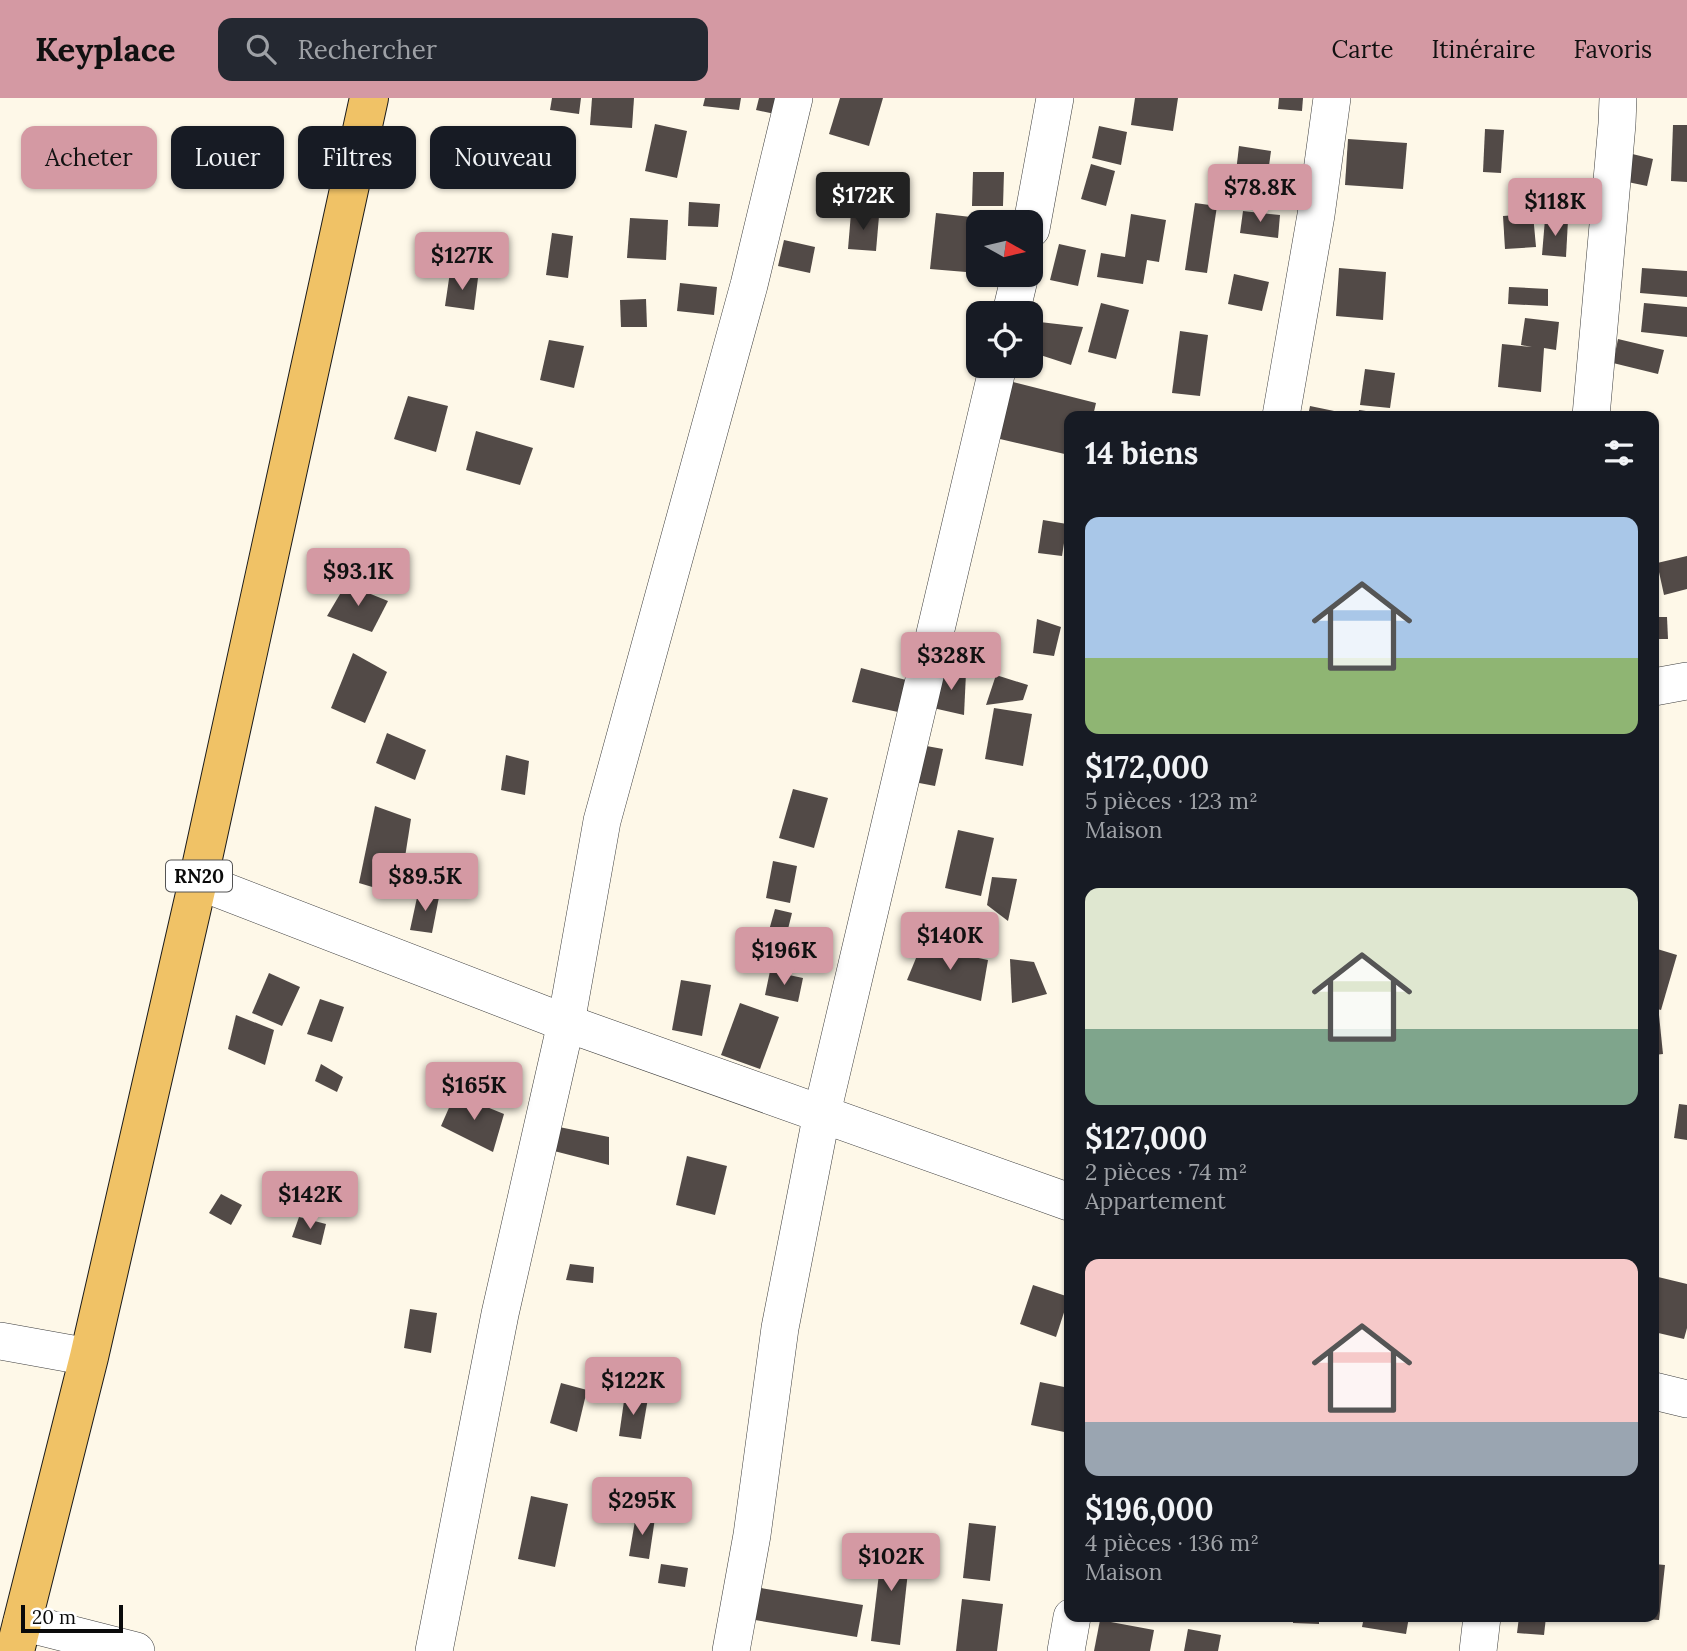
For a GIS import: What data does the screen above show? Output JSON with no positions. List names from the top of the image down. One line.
{"streets":{"main road":["RN20"]},"scale_bar":"20 m","north":"right","page":{"header":"Keyplace","search":"Rechercher","nav":["Carte","Itinéraire","Favoris"],"chip":["Acheter","Louer","Filtres","Nouveau"],"price":["$78.8K","$172K","$118K","$127K","$93.1K","$328K","$89.5K","$140K","$196K","$165K","$142K","$122K","$295K","$102K"],"heading":"14 biens","list":[{"name":"$172,000","note":"5 pièces · 123 m² · Maison"},{"name":"$127,000","note":"2 pièces · 74 m² · Appartement"},{"name":"$196,000","note":"4 pièces · 136 m² · Maison"}],"scale":"20 m"}}
